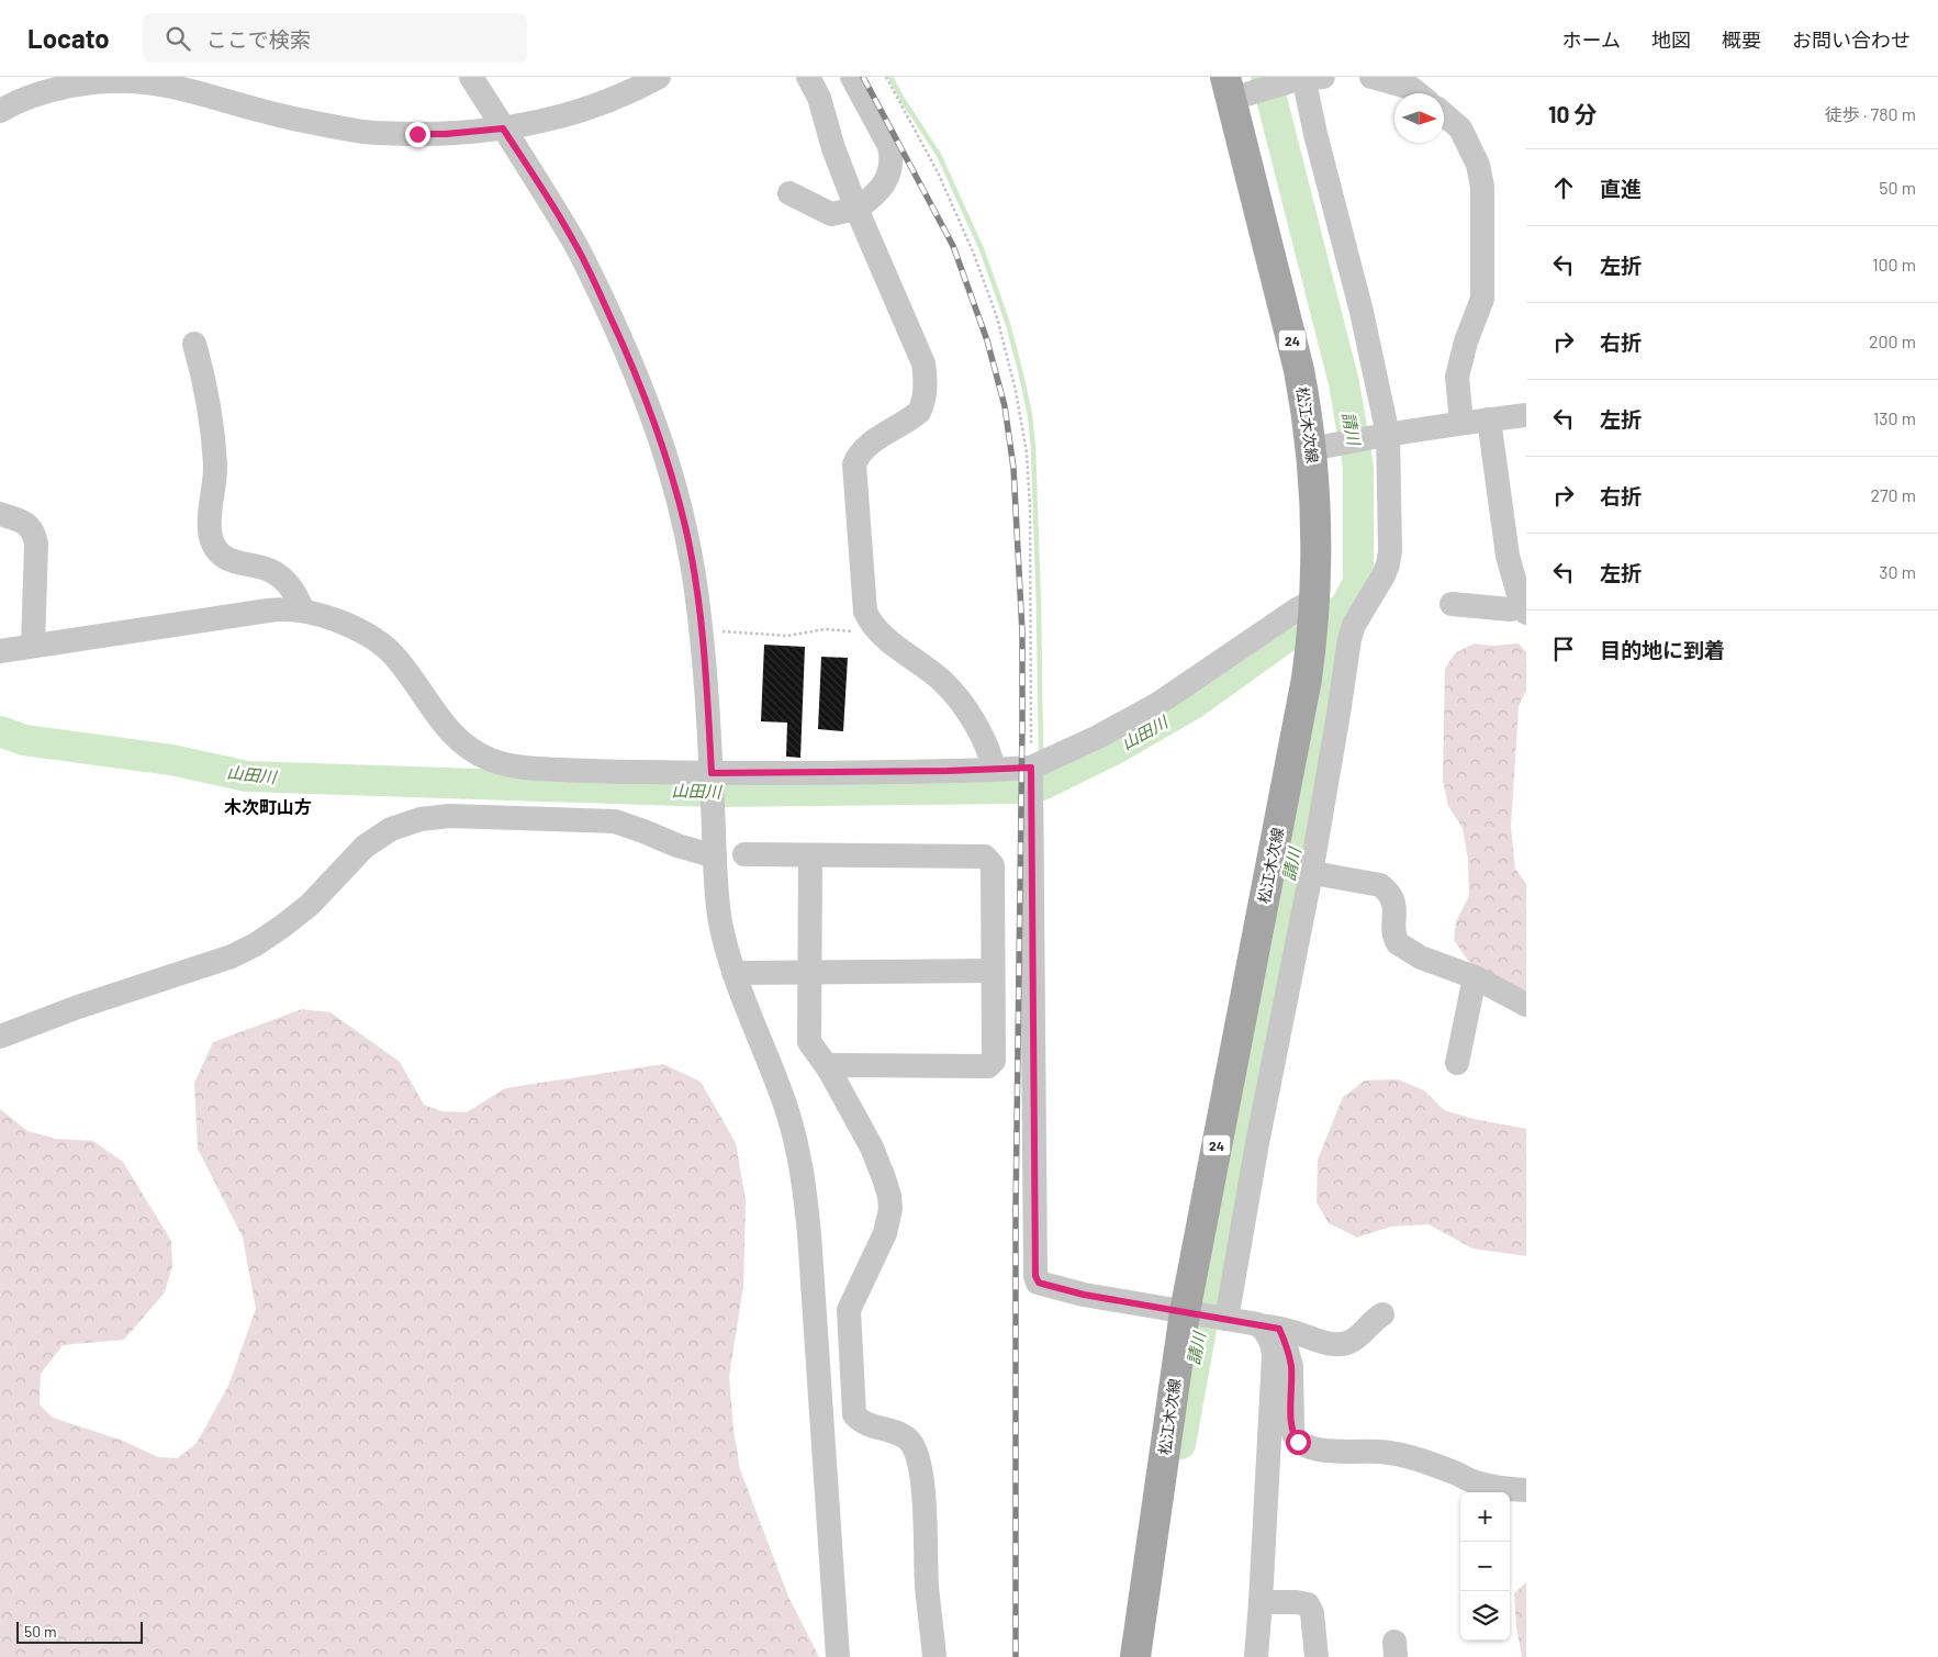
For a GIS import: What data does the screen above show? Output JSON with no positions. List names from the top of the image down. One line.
{"streets":{"main road":["24","松江木次線"]},"districts":["木次町山方"],"water":["請川","山田川"],"scale_bar":"50 m","north":"right","page":{"header":"Locato","search":"ここで検索","nav":["ホーム","地図","概要","お問い合わせ"],"heading":["10 分","徒歩 · 780 m"],"list":[["直進","50 m"],["左折","100 m"],["右折","200 m"],["左折","130 m"],["右折","270 m"],["左折","30 m"],"目的地に到着"],"map_buttons":["+","−"],"scale":"50 m"}}
